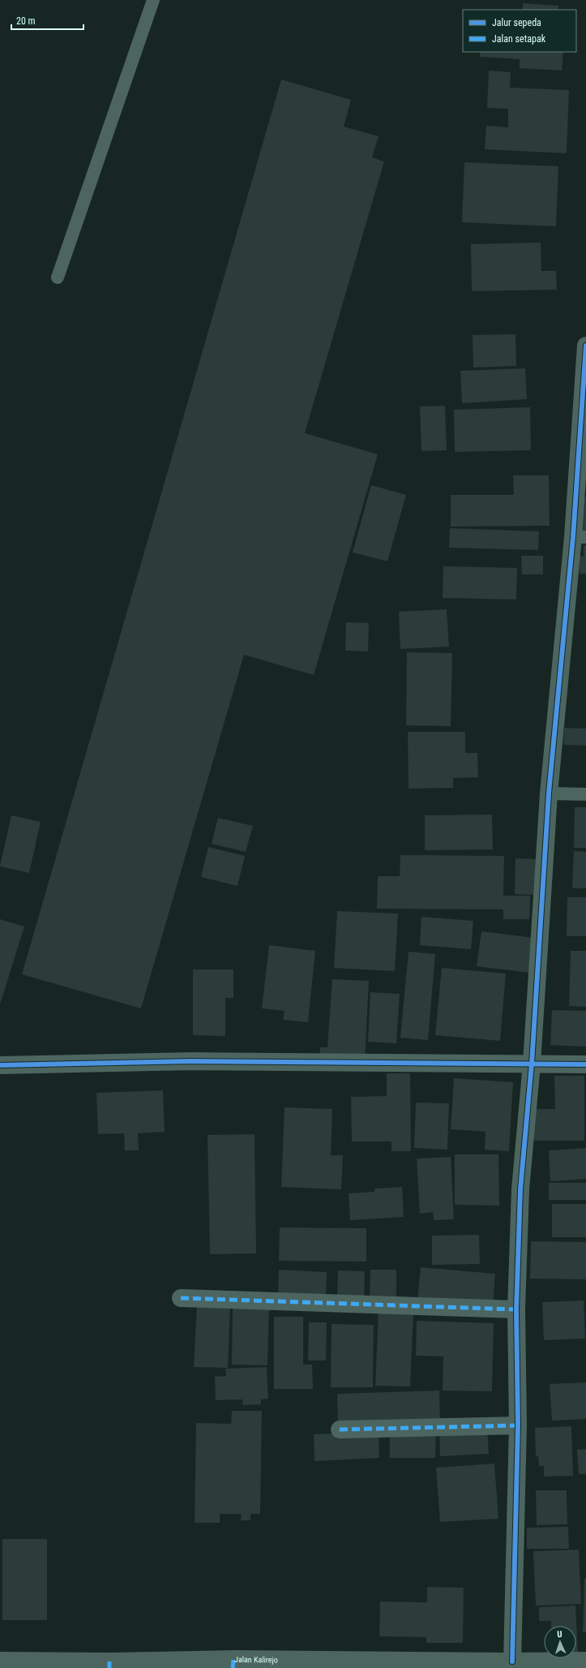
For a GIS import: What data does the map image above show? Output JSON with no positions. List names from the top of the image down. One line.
{"streets":{"street":["Jalan Kalirejo"]},"legend":["Jalur sepeda","Jalan setapak"],"scale_bar":"20 m","north":"top"}
